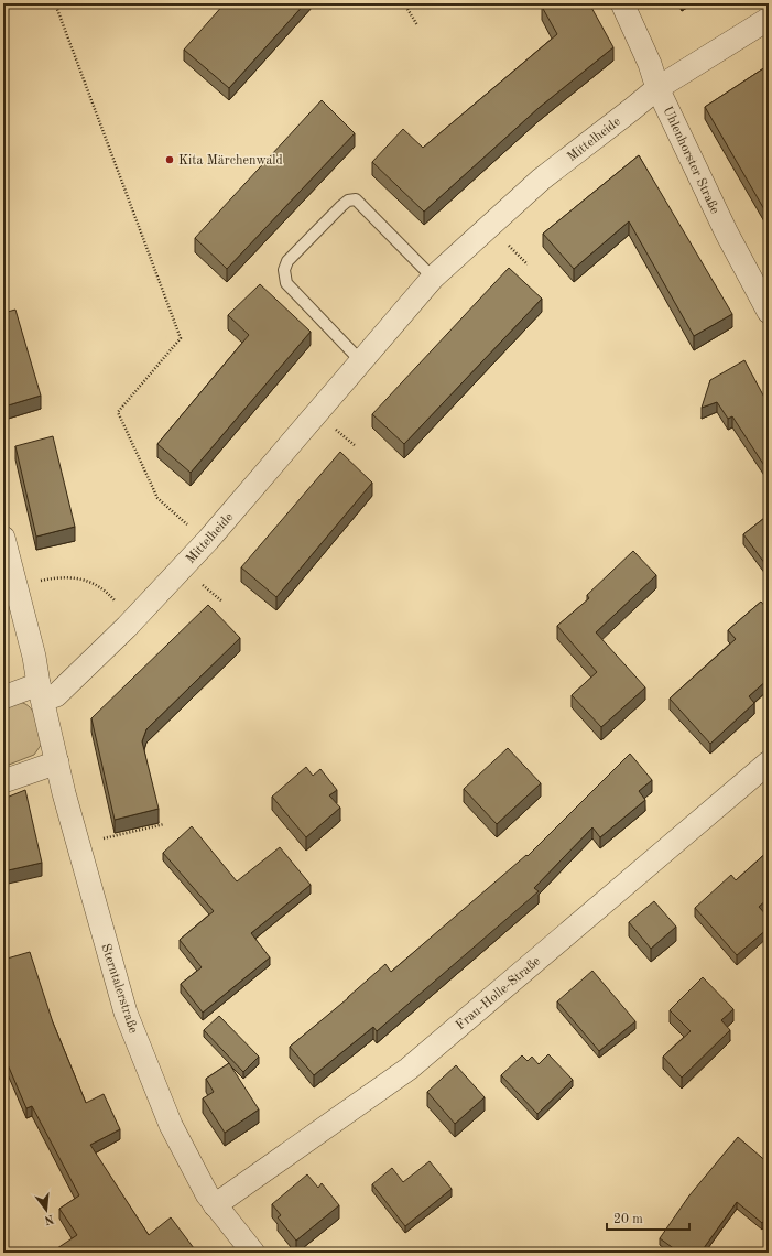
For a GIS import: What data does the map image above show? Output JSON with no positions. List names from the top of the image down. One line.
{"streets":{"street":["Mittelheide","Uhlenhorster Straße","Sterntalerstraße","Frau-Holle-Straße"]},"crossings":[["Mittelheide","Uhlenhorster Straße"],["Mittelheide","Sterntalerstraße"],["Sterntalerstraße","Frau-Holle-Straße"]],"places":["Kita Märchenwald"],"scale_bar":"20 m","north":"bottom"}
